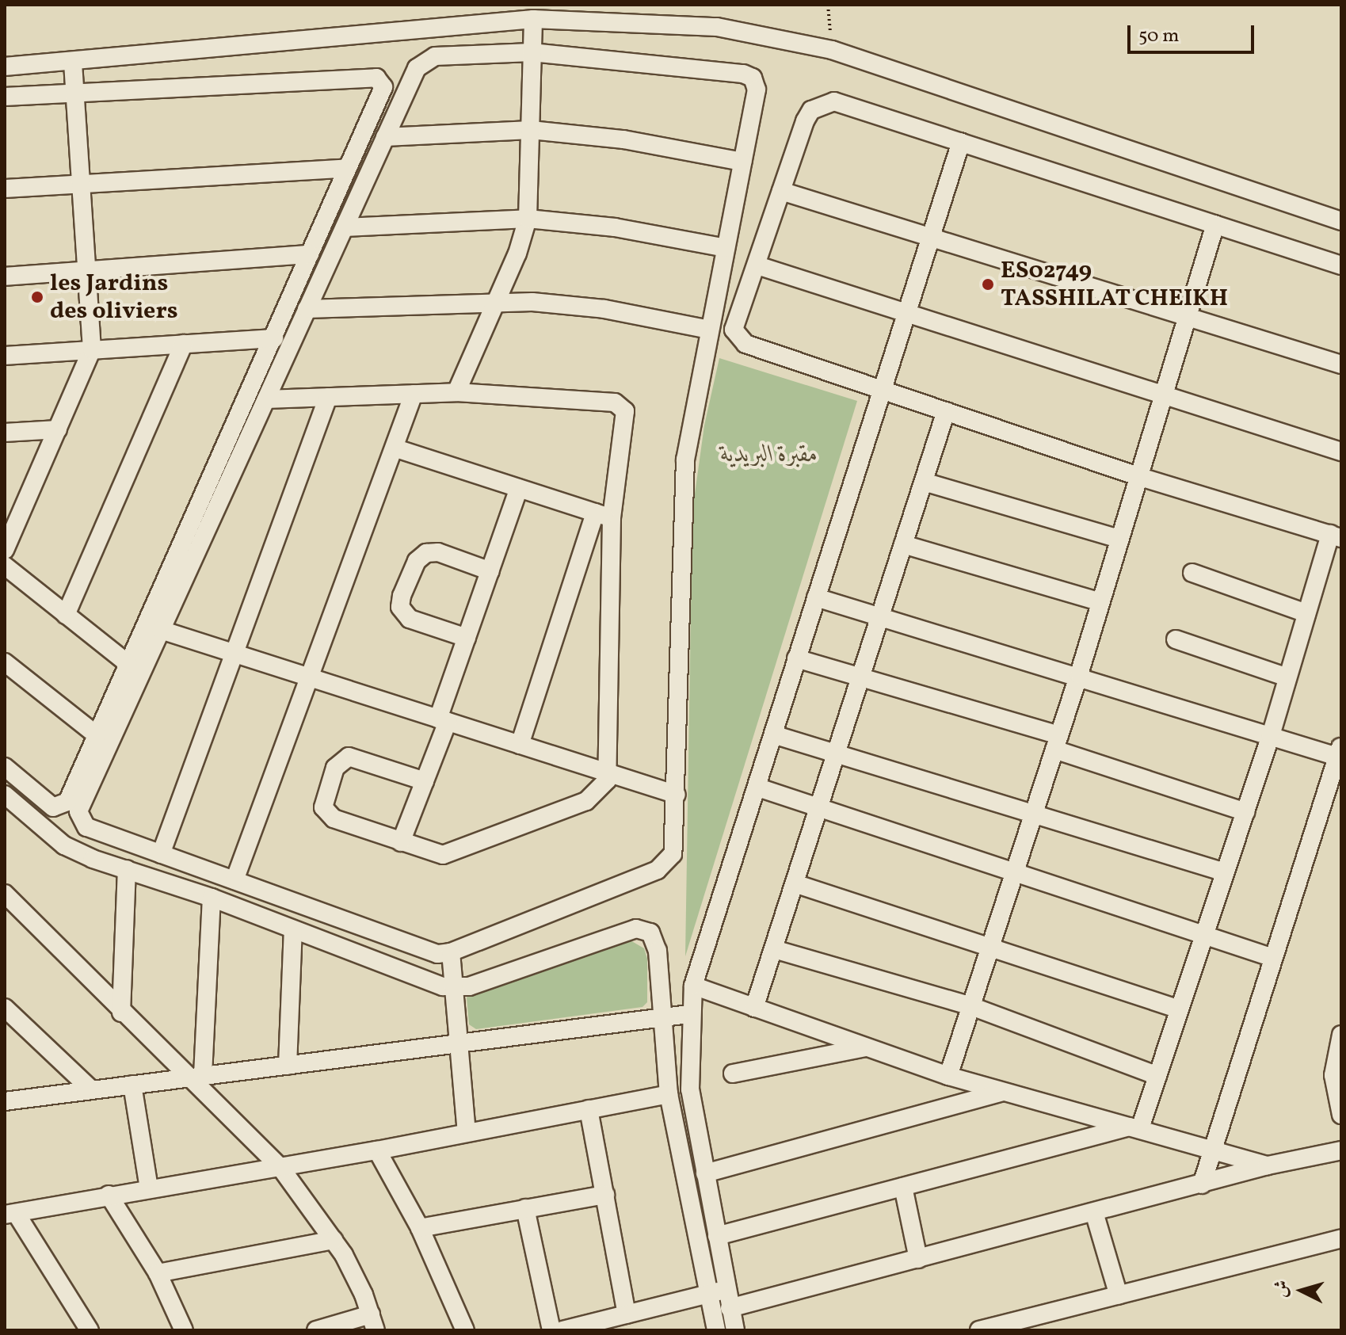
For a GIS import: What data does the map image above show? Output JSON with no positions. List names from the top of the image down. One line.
{"parks":["مقبرة البريدية"],"places":["ES02749 TASSHILAT CHEIKH","les Jardins des oliviers"],"scale_bar":"50 m","north":"left"}
